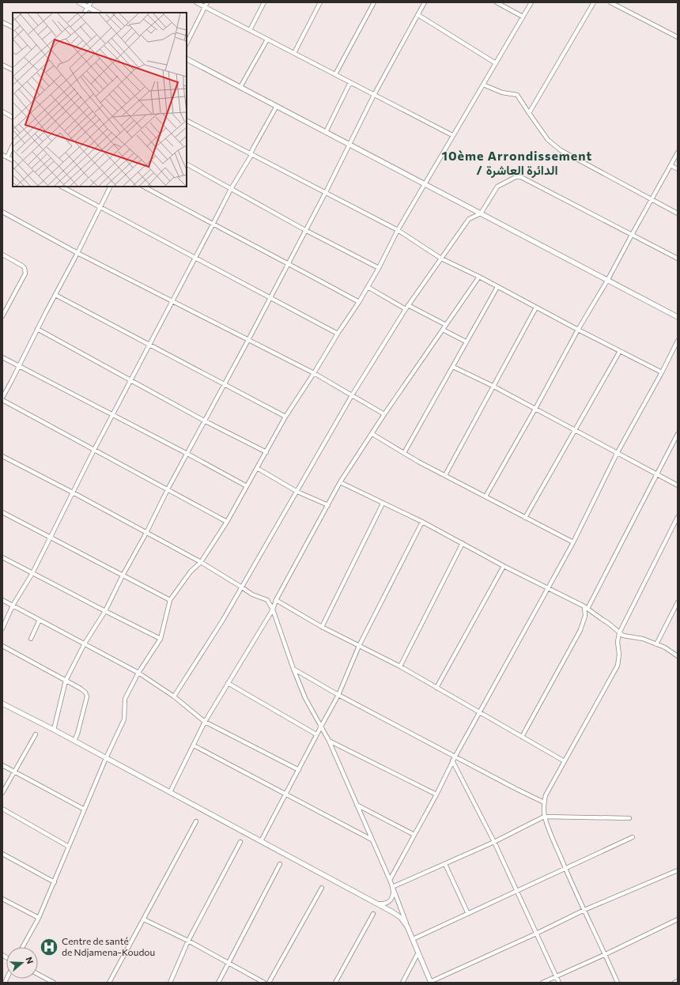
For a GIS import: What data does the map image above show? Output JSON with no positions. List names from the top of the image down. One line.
{"districts":["10ème Arrondissement / الدائرة العاشرة"],"places":{"hospital":["Centre de santé de Ndjamena-Koudou"]},"north":"right"}
